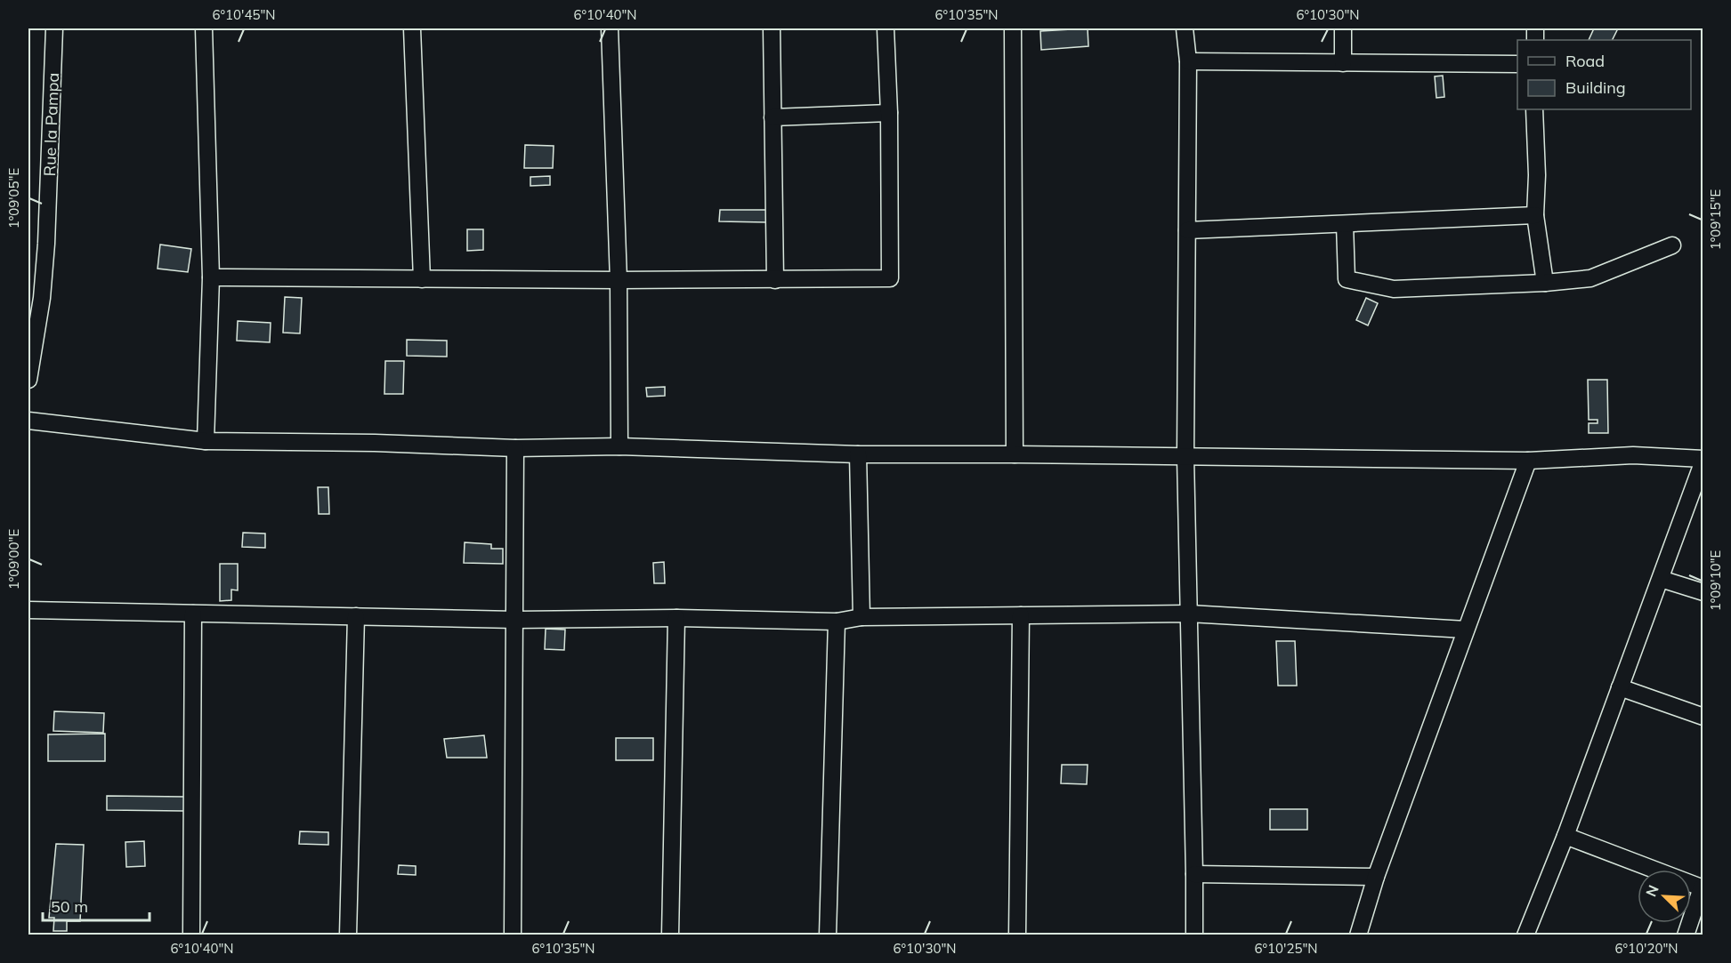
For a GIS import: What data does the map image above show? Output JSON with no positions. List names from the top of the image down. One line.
{"streets":{"street":["Rue la Pampa"]},"legend":["Road","Building"],"scale_bar":"50 m","north":"top left","coordinates":["6°10'45\"N","6°10'40\"N","6°10'35\"N","6°10'30\"N","1°09'05\"E","1°09'15\"E","1°09'00\"E","1°09'10\"E","6°10'25\"N","6°10'20\"N"]}
